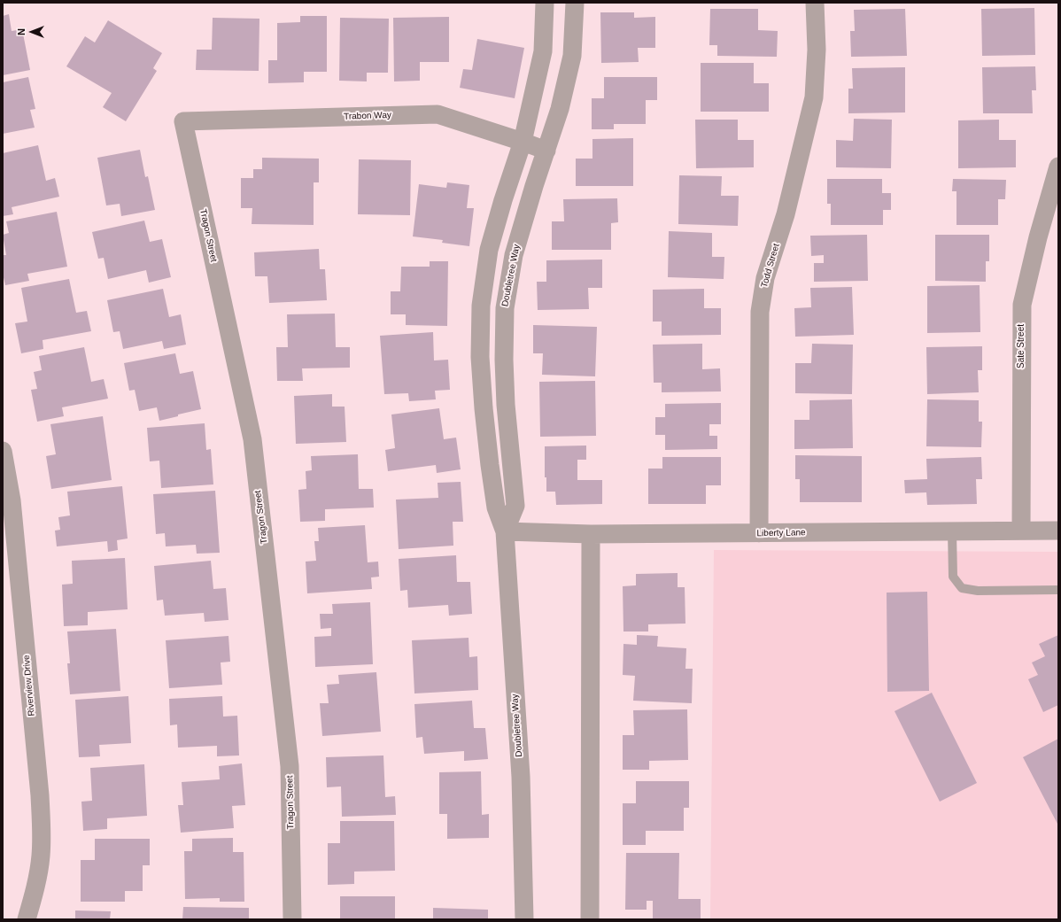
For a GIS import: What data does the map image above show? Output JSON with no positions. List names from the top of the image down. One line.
{"streets":{"street":["Trabon Way","Tragon Street","Todd Street","Doubletree Way","Sate Street","Liberty Lane","Riverview Drive"]},"crossings":[["Trabon Way","Tragon Street"],["Trabon Way","Doubletree Way"],["Todd Street","Liberty Lane"],["Doubletree Way","Liberty Lane"],["Sate Street","Liberty Lane"]],"north":"left"}
